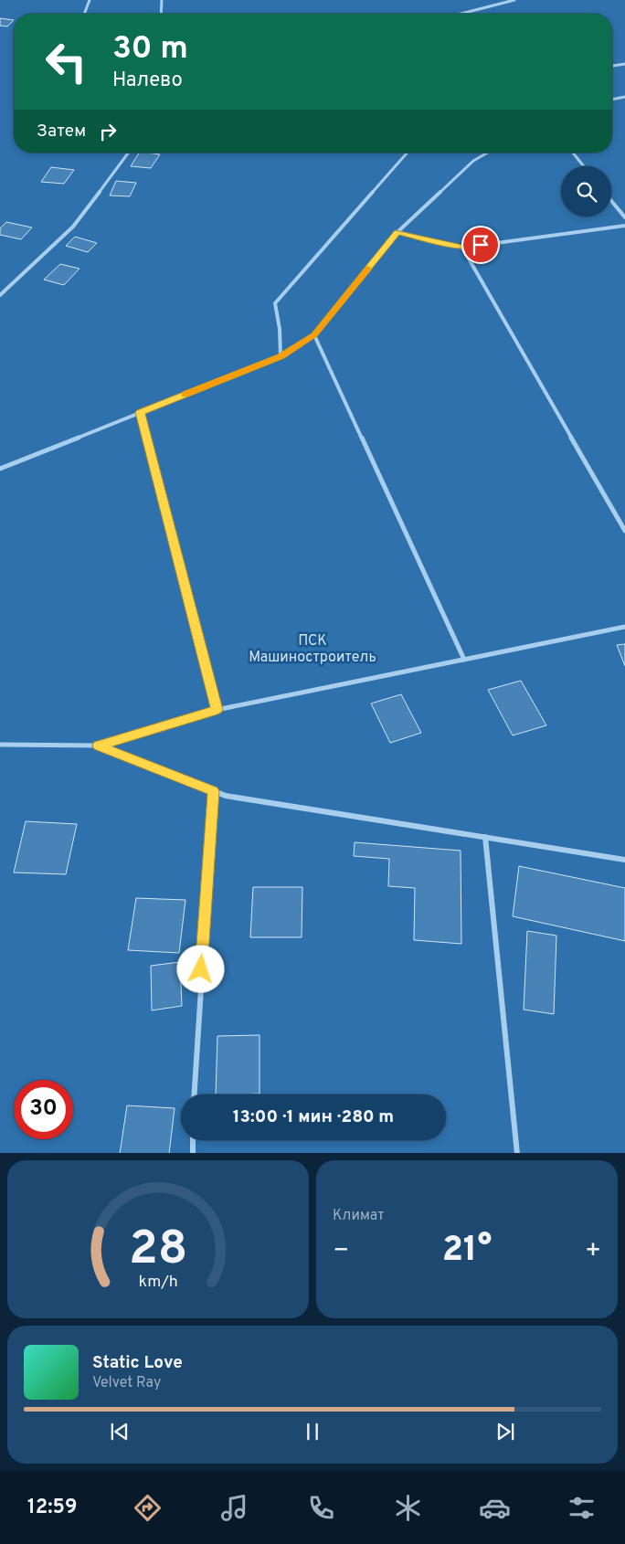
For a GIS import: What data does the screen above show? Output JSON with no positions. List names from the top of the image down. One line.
{"parks":["ПСК Машиностроитель"],"page":{"turn":["30 m","Налево"],"then":"Затем","limit":"30","trip":"13:00 · 1 мин · 280 m","tile":"Климат","heat":["−","21°","+"],"song":["Static Love","Velvet Ray"],"tabs":"12:59","gauge":["28","km/h"]}}
